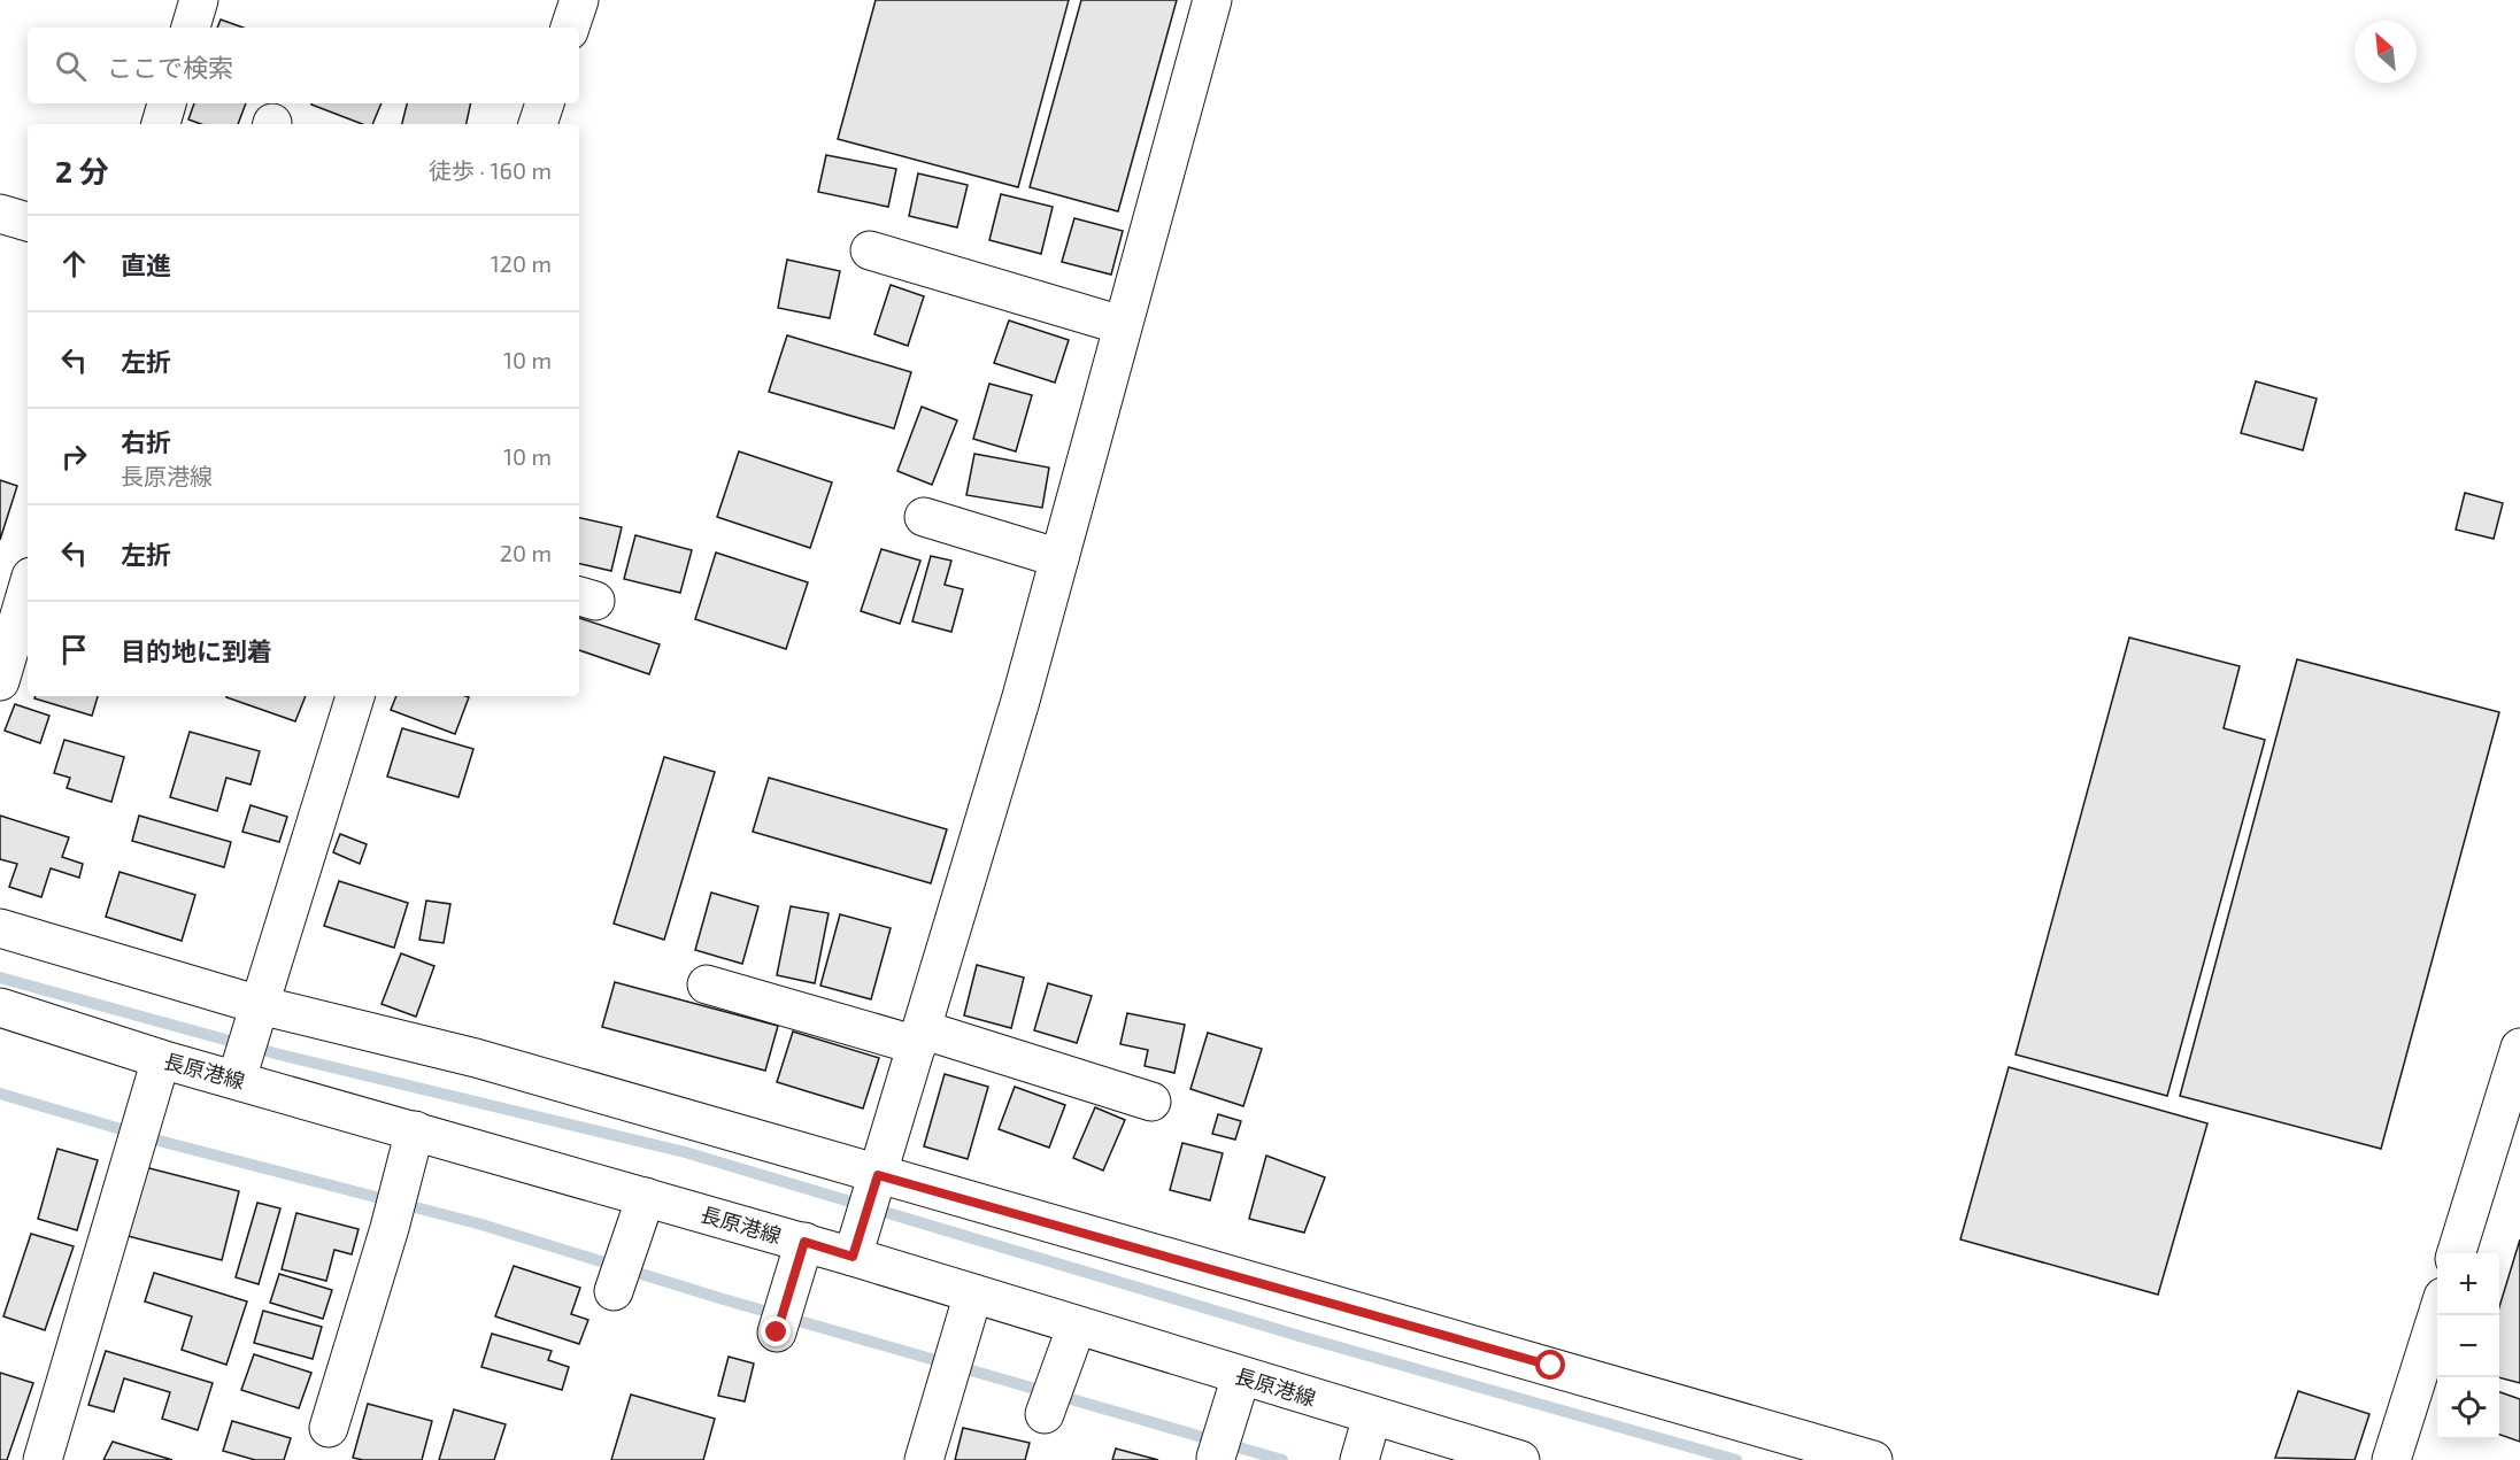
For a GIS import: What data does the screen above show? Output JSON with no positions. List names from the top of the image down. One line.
{"streets":{"street":["長原港線"]},"north":"top left","page":{"search":"ここで検索","heading":["2 分","徒歩 · 160 m"],"list":[["直進","120 m"],["左折","10 m"],["右折","長原港線","10 m"],["左折","20 m"],"目的地に到着"],"map_buttons":["+","−"]}}
